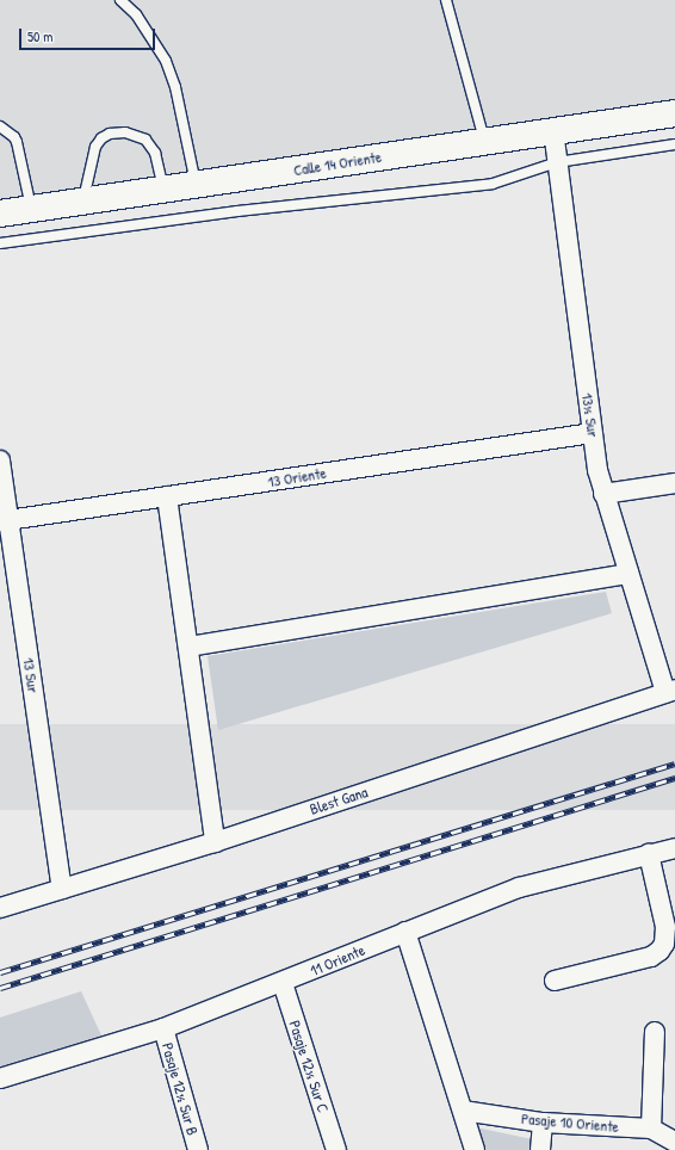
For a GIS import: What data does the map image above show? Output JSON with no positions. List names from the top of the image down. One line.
{"streets":{"main road":["Calle 14 Oriente"],"street":["13½ Sur","13 Oriente","13 Sur","Blest Gana","11 Oriente","Pasaje 12½ Sur C","Pasaje 12½ Sur B","Pasaje 10 Oriente"]},"crossings":[["Calle 14 Oriente","13½ Sur"],["13½ Sur","13 Oriente"],["13½ Sur","Blest Gana"],["13 Oriente","13 Sur"],["13 Sur","Blest Gana"],["11 Oriente","Pasaje 12½ Sur C"],["11 Oriente","Pasaje 12½ Sur B"]],"scale_bar":"50 m"}
